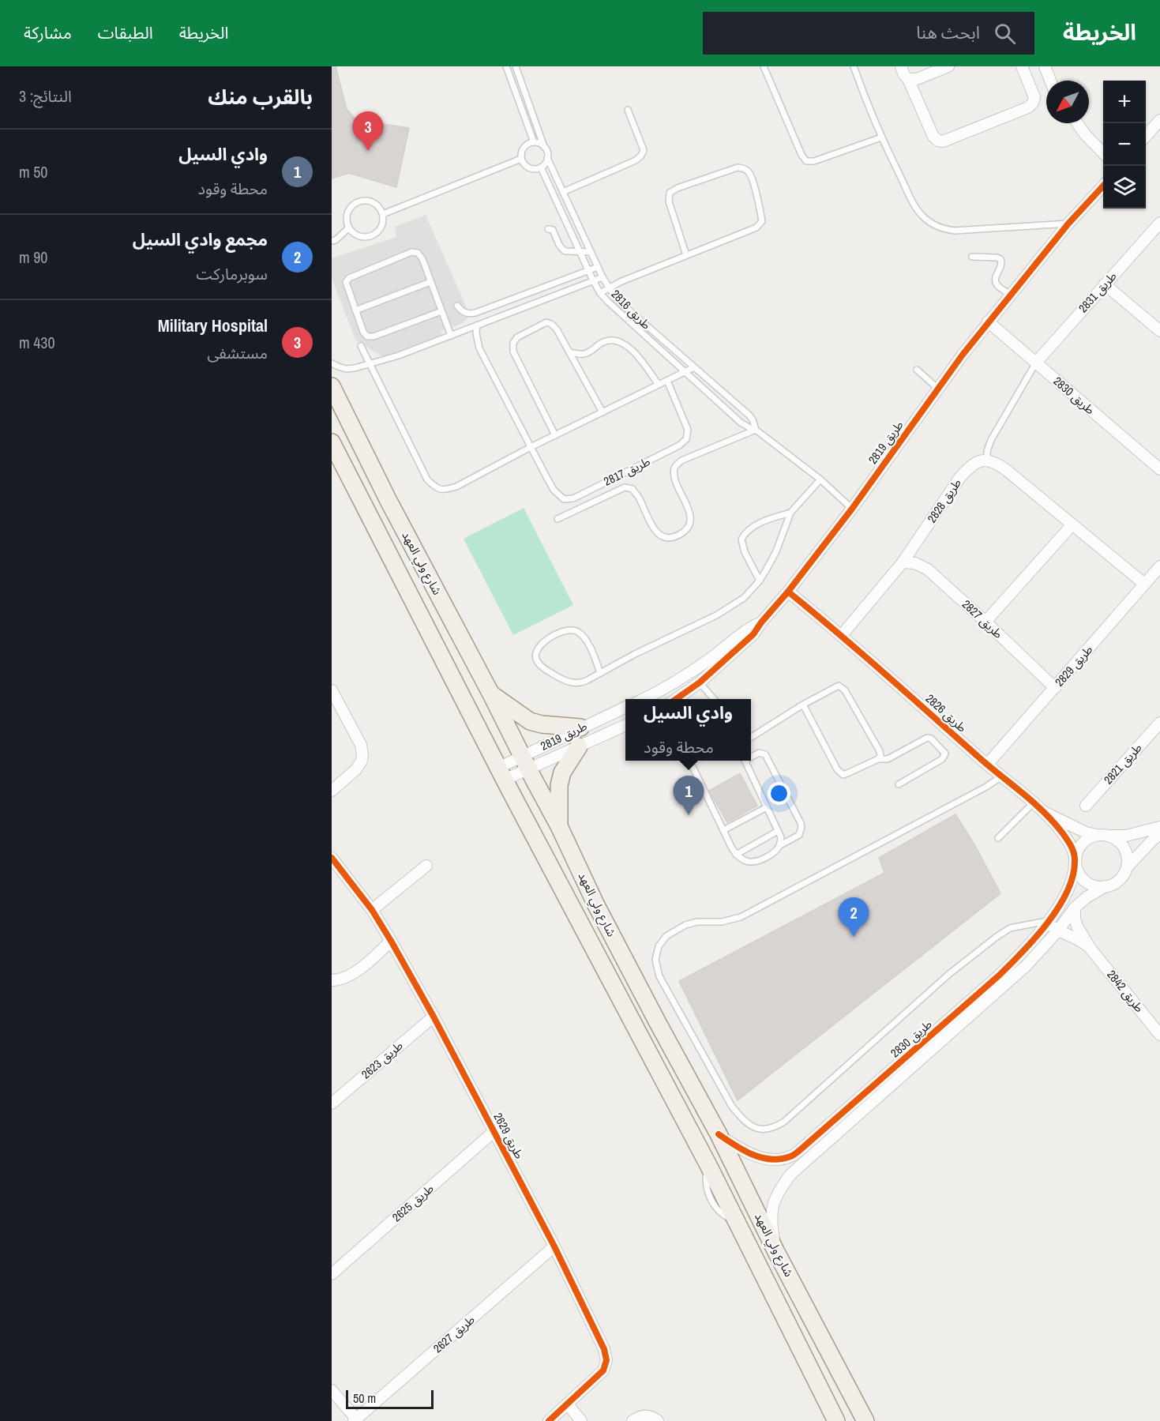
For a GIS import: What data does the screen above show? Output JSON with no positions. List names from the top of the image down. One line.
{"streets":{"main road":["شارع ولي العهد"],"street":["طريق 2831","طريق 2830","طريق 2819","طريق 2828","طريق 2827","طريق 2829","طريق 2826","طريق 2821","طريق 2842","طريق 2623","طريق 2629","طريق 2625","طريق 2627"],"lane":["طريق 2816","طريق 2817"]},"crossings":[["طريق 2831","طريق 2830"],["طريق 2816","طريق 2819"],["طريق 2830","طريق 2819"],["طريق 2830","شارع ولي العهد"],["طريق 2830","طريق 2826"],["طريق 2830","طريق 2842"],["طريق 2819","شارع ولي العهد"],["طريق 2819","طريق 2826"],["طريق 2828","طريق 2827"],["طريق 2828","طريق 2826"],["طريق 2827","طريق 2829"],["طريق 2829","طريق 2826"],["طريق 2623","طريق 2629"],["طريق 2629","طريق 2625"],["طريق 2629","طريق 2627"]],"scale_bar":"50 m","north":"bottom left","page":{"header":"الخريطة","search":"ابحث هنا","nav":["الخريطة","الطبقات","مشاركة"],"heading":["بالقرب منك","النتائج: 3"],"map_buttons":["+","−"],"pins":["3","1","2"],"list":[{"mark":"1","name":"وادي السيل","note":"محطة وقود","value":"50 m"},{"mark":"2","name":"مجمع وادي السيل","note":"سوبرماركت","value":"90 m"},{"mark":"3","name":"Military Hospital","note":"مستشفى","value":"430 m"}],"popup":["وادي السيل","محطة وقود"],"scale":"50 m"}}
